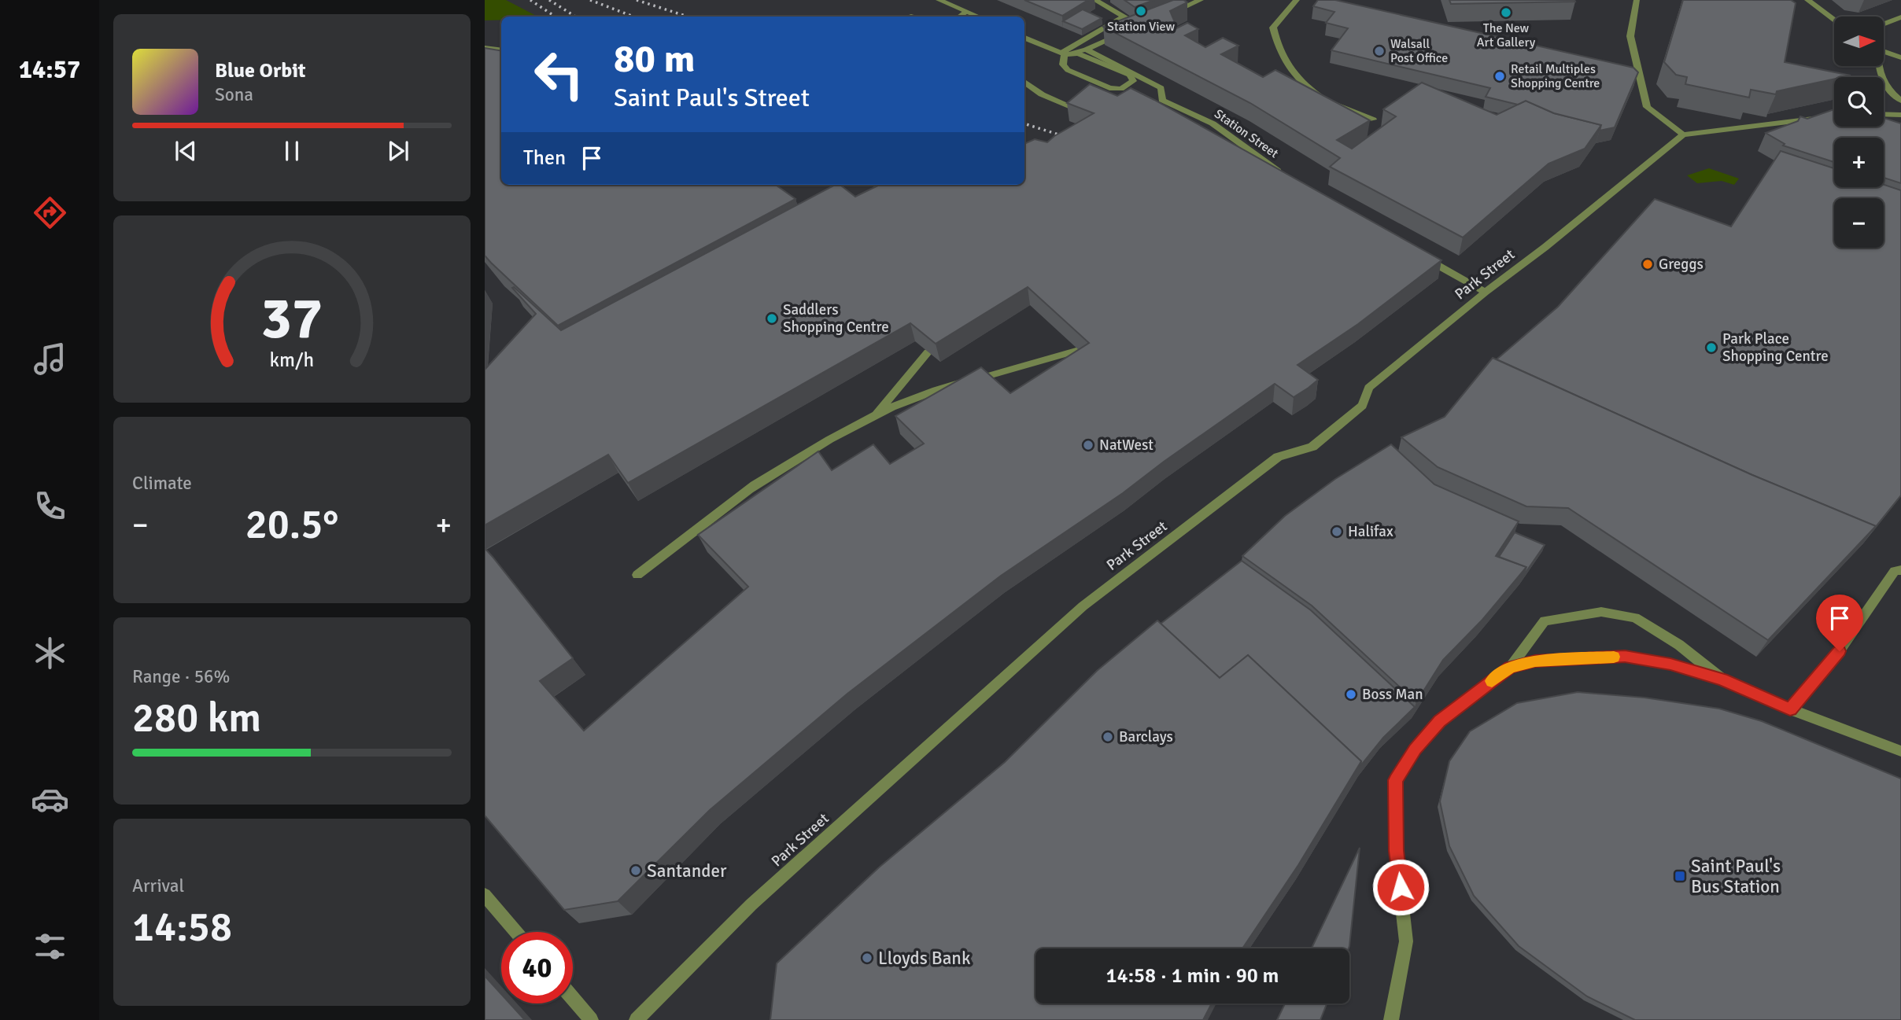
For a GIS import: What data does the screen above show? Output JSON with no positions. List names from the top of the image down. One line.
{"streets":{"street":["Station Street","Park Street"]},"places":{"other":["Station View","The New Art Gallery","Walsall Post Office","Retail Multiples Shopping Centre","Greggs","Saddlers Shopping Centre","Park Place Shopping Centre","NatWest","Halifax","Boss Man","Barclays","Santander","Lloyds Bank"],"transit":["Saint Paul's Bus Station"]},"north":"right","page":{"tabs":"14:57","map_buttons":["+","−"],"turn":["80 m","Saint Paul's Street"],"song":["Blue Orbit","Sona"],"then":"Then","tile":["Climate",["Range · 56%","280 km"],["Arrival","14:58"]],"heat":["−","20.5°","+"],"limit":"40","trip":"14:58 · 1 min · 90 m","gauge":["37","km/h"]}}
